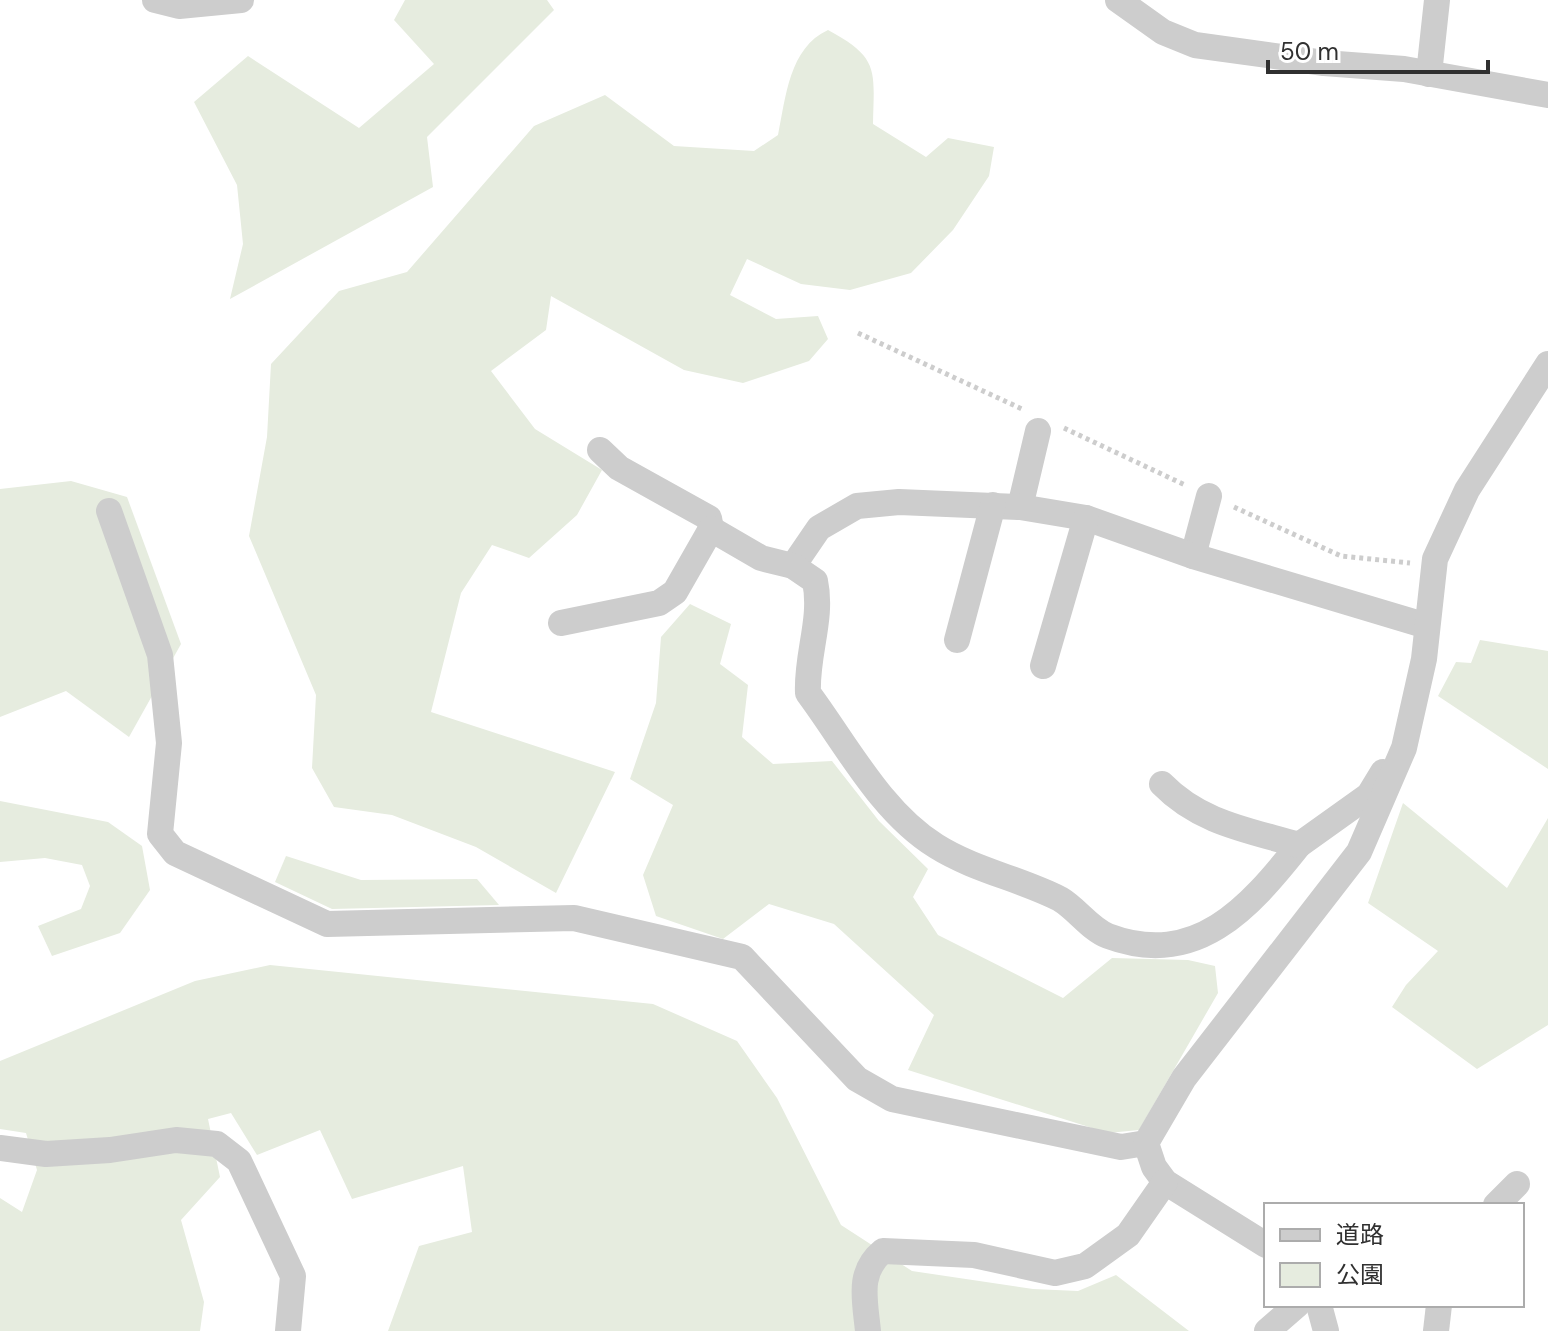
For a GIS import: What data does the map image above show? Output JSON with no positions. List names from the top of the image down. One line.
{"legend":["道路","公園"],"scale_bar":"50 m"}
